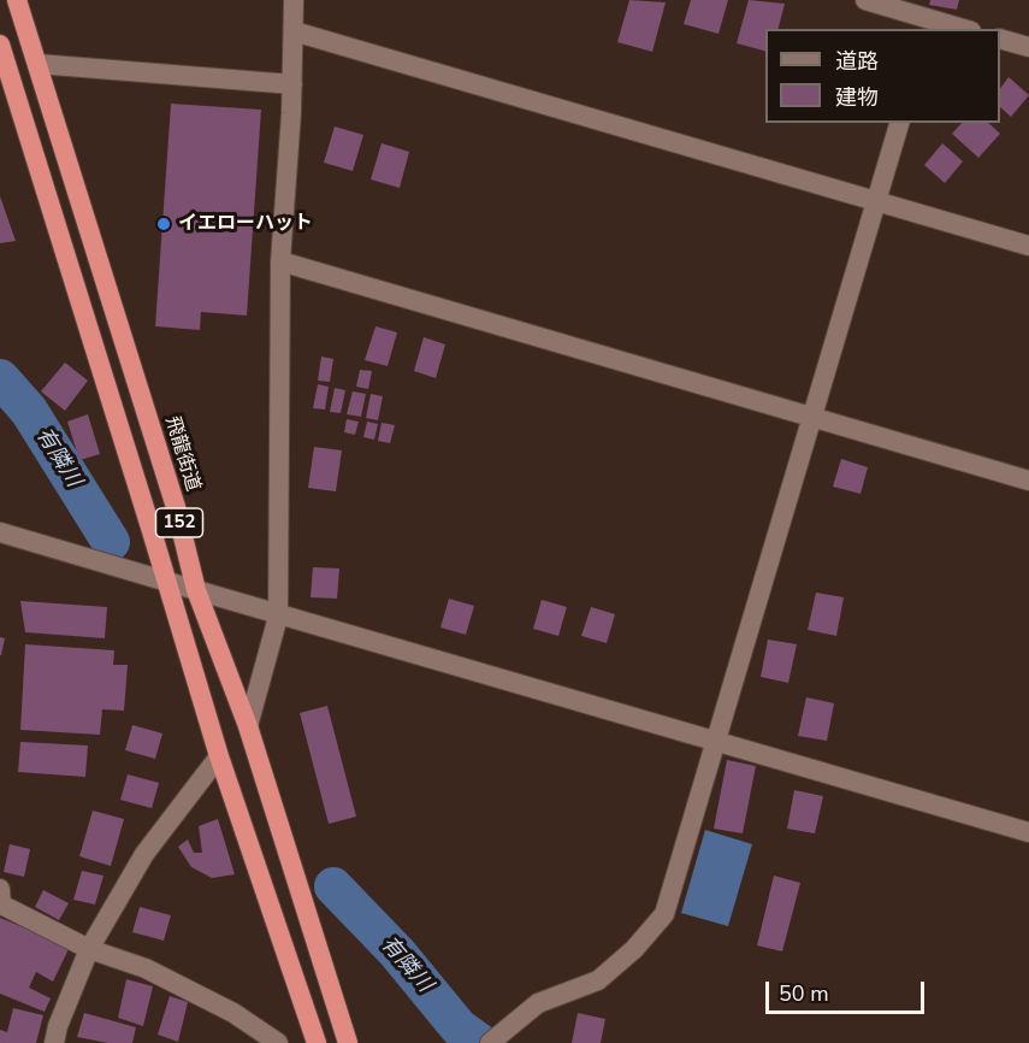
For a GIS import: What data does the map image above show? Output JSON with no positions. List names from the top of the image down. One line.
{"streets":{"highway":["飛龍街道","152"]},"water":["有隣川"],"places":["イエローハット"],"legend":["道路","建物"],"scale_bar":"50 m"}
